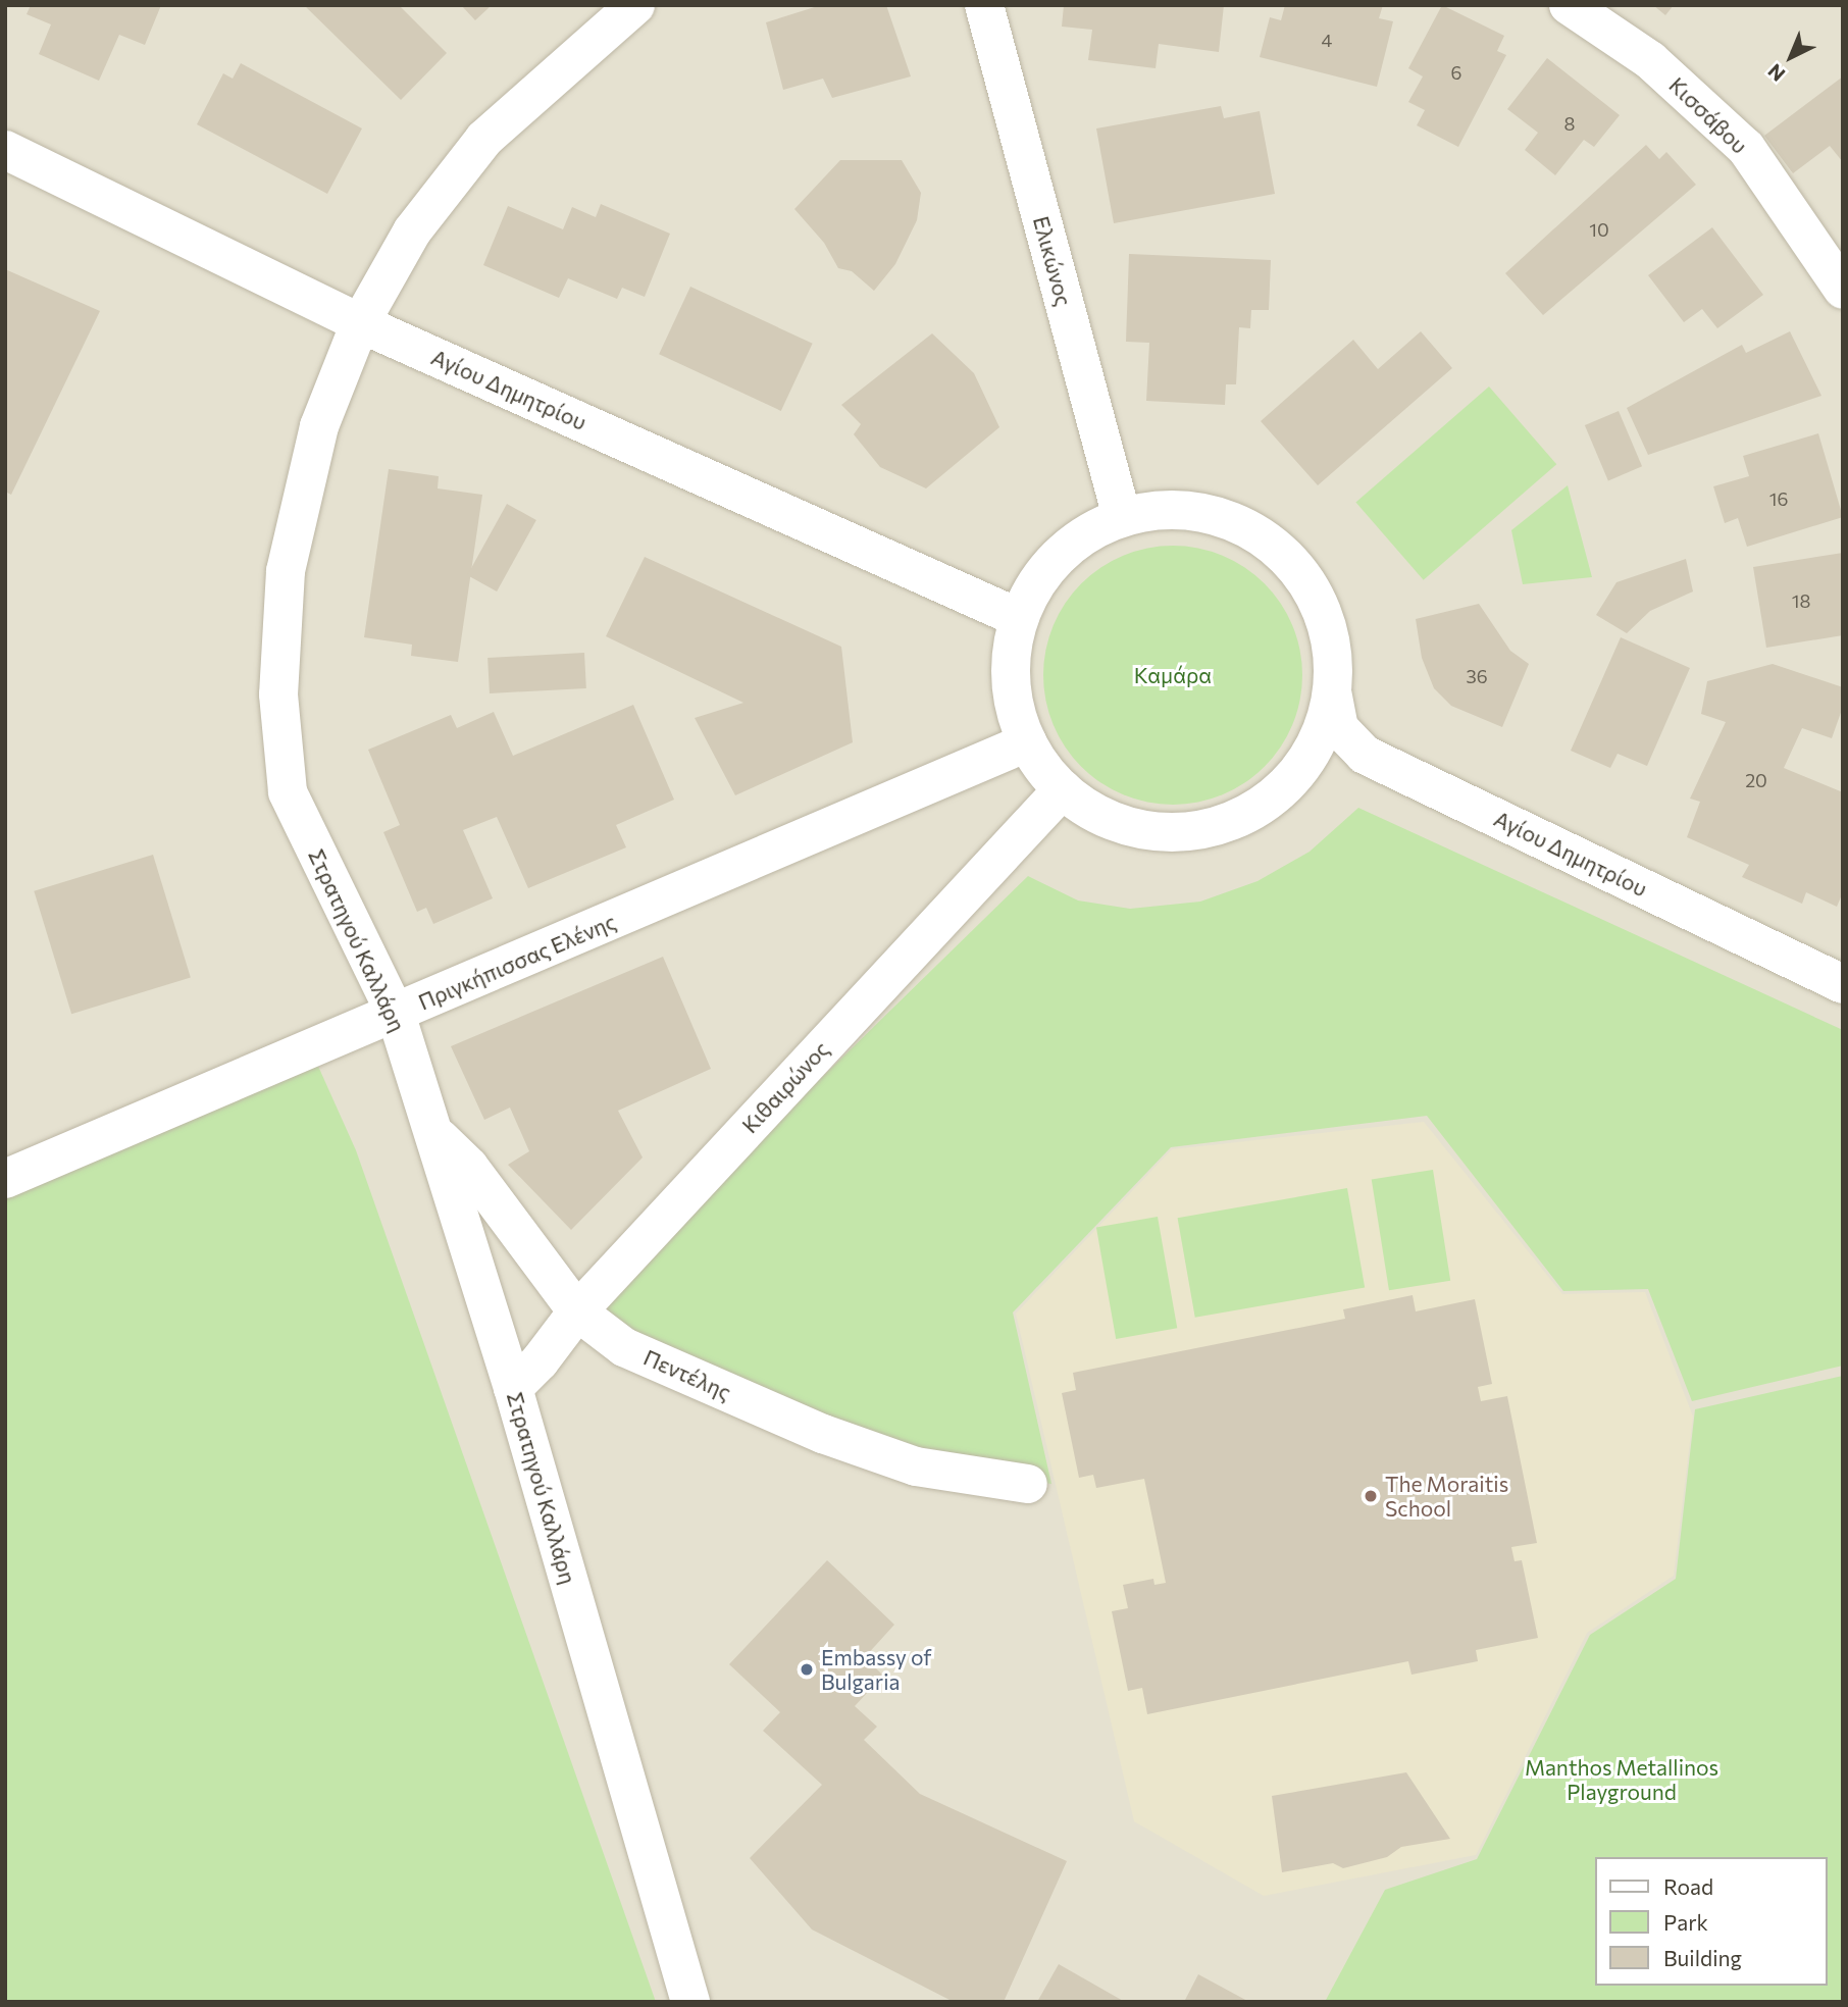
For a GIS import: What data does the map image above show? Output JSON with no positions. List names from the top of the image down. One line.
{"streets":{"street":["Κισσάβου","Ελικώνος","Αγίου Δημητρίου","Στρατηγού Καλλάρη","Πριγκήπισσας Ελένης","Κιθαιρώνος","Πεντέλης"]},"crossings":[["Αγίου Δημητρίου","Στρατηγού Καλλάρη"],["Στρατηγού Καλλάρη","Πριγκήπισσας Ελένης"],["Στρατηγού Καλλάρη","Κιθαιρώνος"],["Στρατηγού Καλλάρη","Πεντέλης"],["Κιθαιρώνος","Πεντέλης"]],"parks":["Καμάρα","Manthos Metallinos Playground"],"places":["The Moraitis School","Embassy of Bulgaria"],"house_numbers":["4","6","8","10","16","18","36","20"],"legend":["Road","Park","Building"],"north":"bottom left"}
